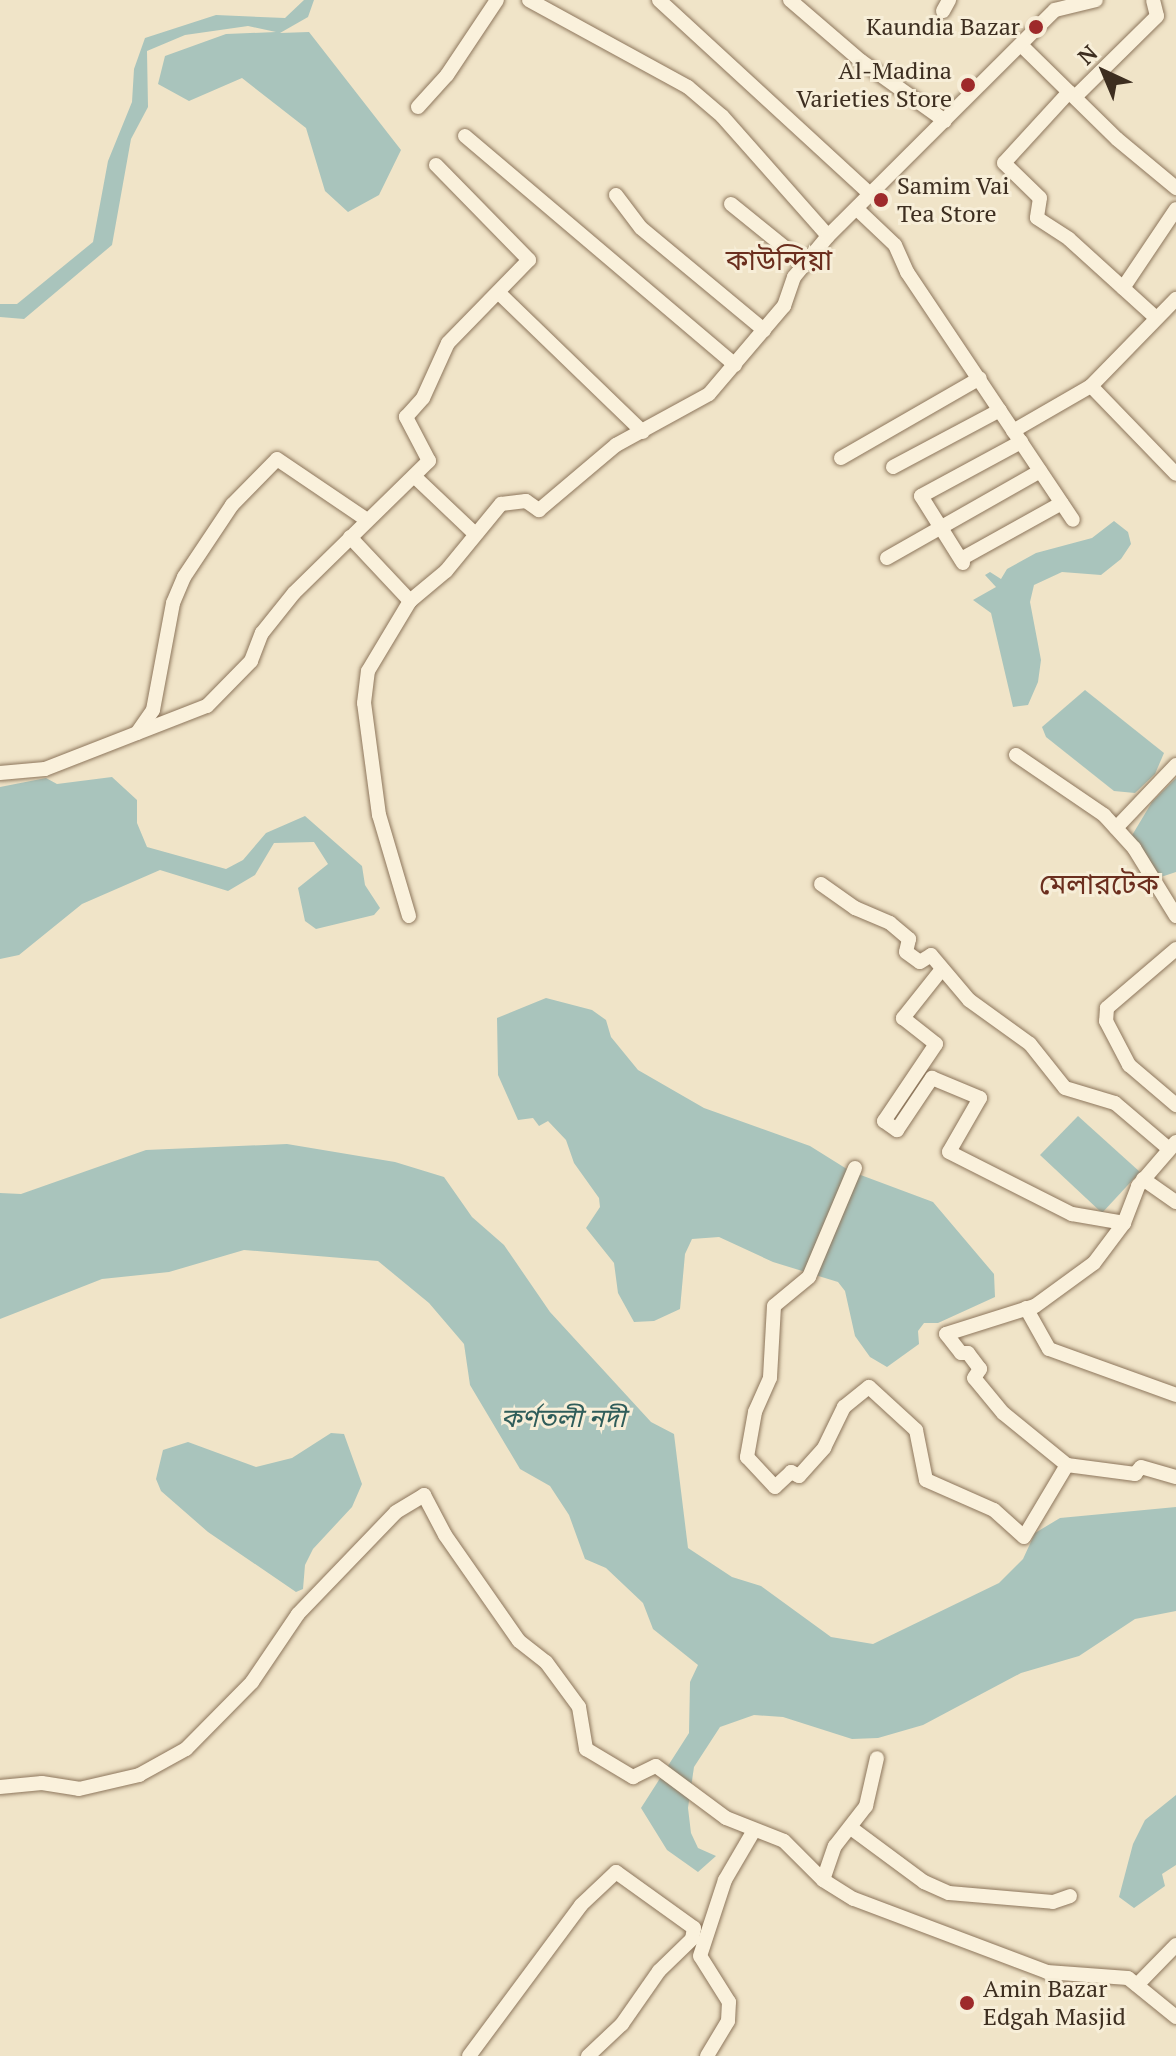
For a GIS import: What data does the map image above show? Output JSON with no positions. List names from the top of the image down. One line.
{"districts":["কাউন্দিয়া","মেলারটেক"],"water":["কর্ণতলী নদী"],"places":["Kaundia Bazar","Al-Madina Varieties Store","Samim Vai Tea Store","Amin Bazar Edgah Masjid"],"north":"top left"}
